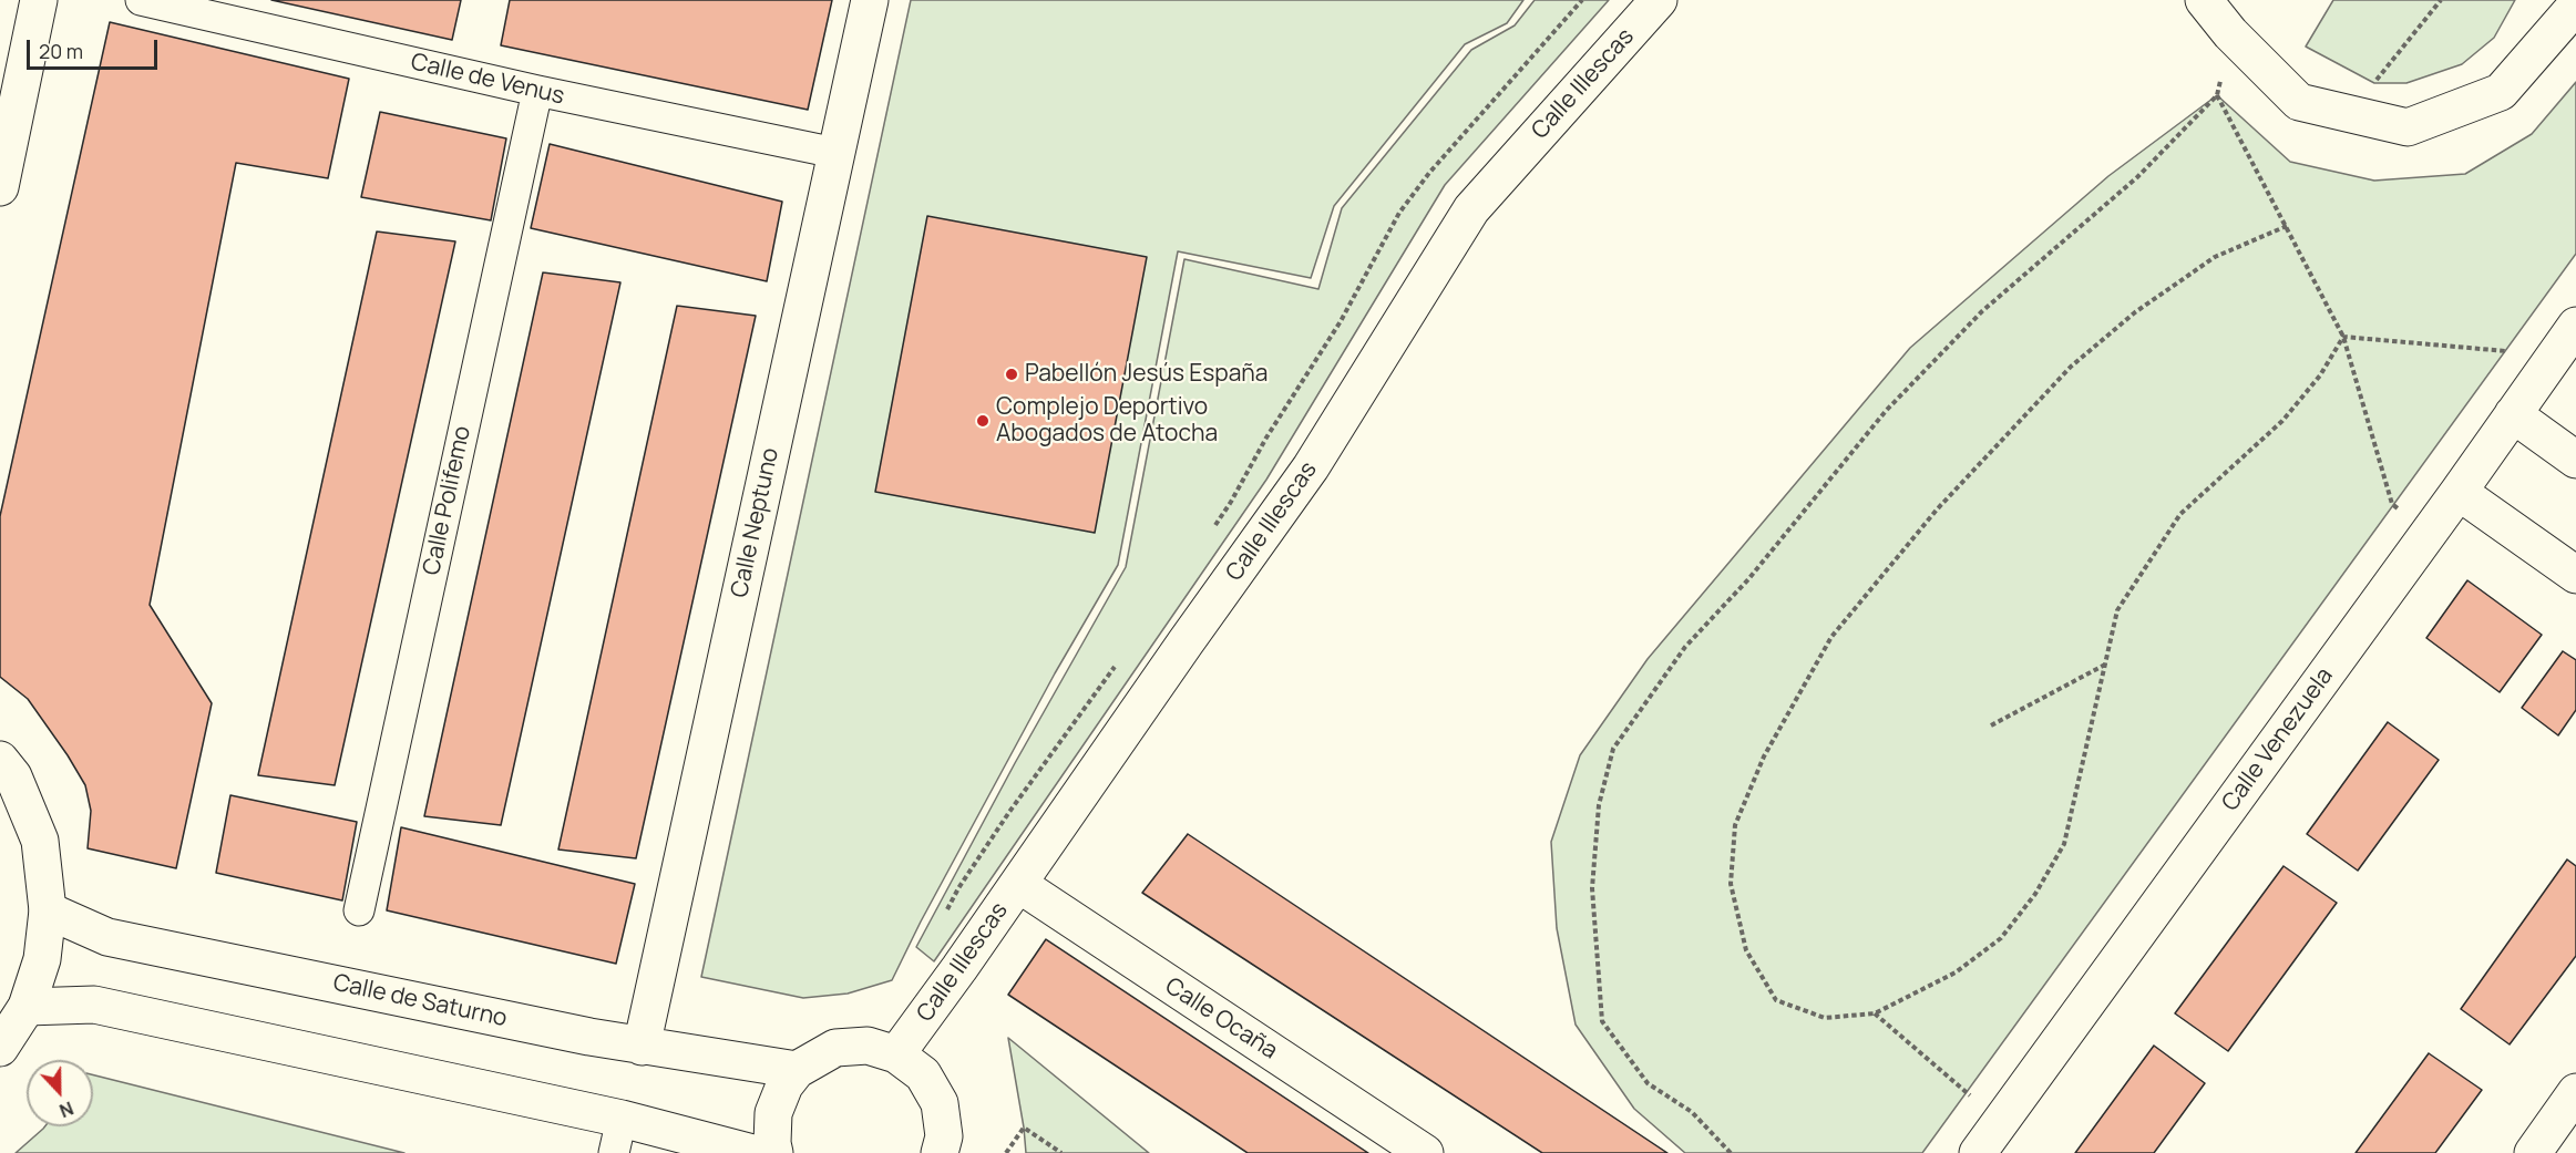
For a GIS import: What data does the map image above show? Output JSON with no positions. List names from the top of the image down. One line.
{"streets":{"street":["Calle de Venus","Calle Illescas","Calle Polifemo","Calle Neptuno","Calle Venezuela","Calle de Saturno","Calle Ocaña"]},"crossings":[["Calle de Venus","Calle Polifemo"],["Calle de Venus","Calle Neptuno"],["Calle Illescas","Calle Ocaña"],["Calle Neptuno","Calle de Saturno"]],"places":["Pabellón Jesús España","Complejo Deportivo Abogados de Atocha"],"scale_bar":"20 m","north":"bottom"}
